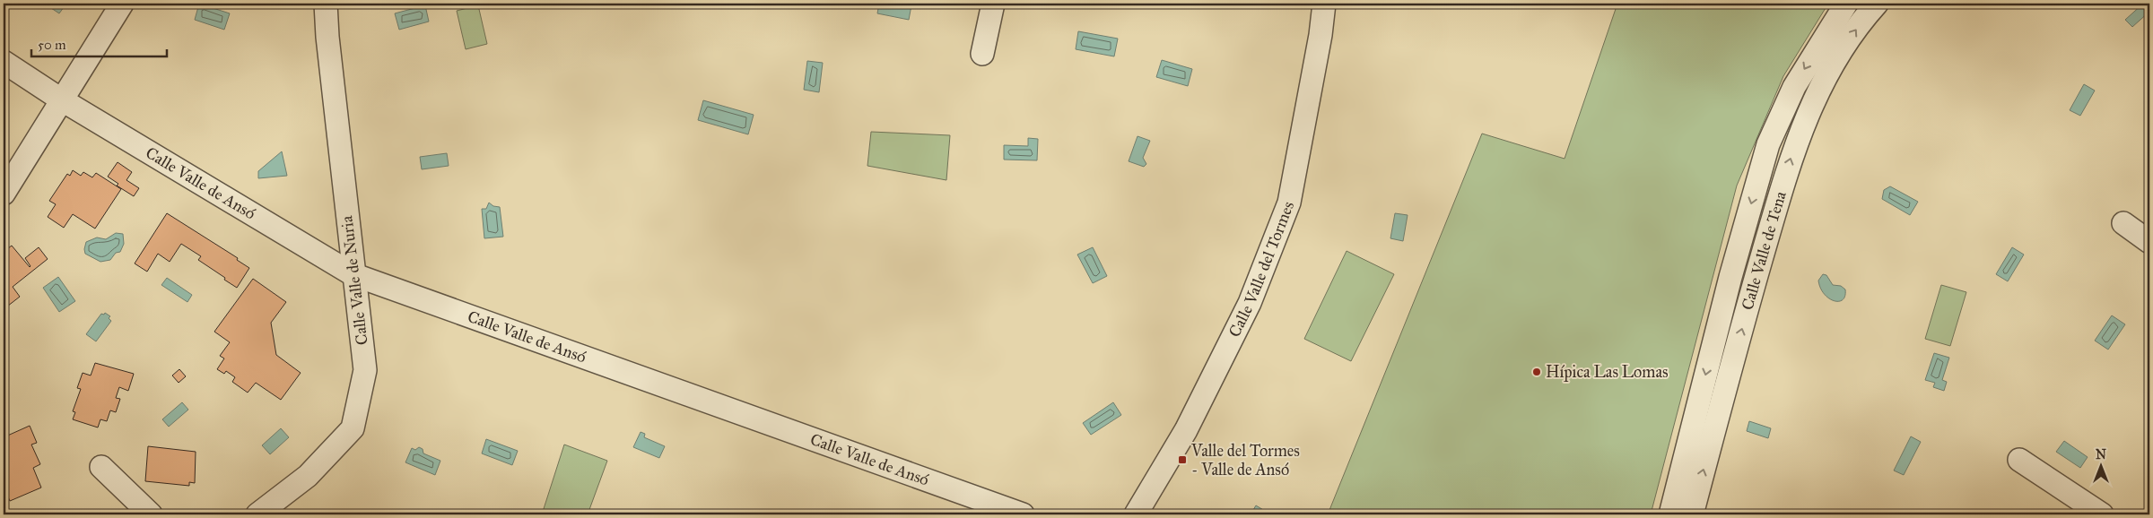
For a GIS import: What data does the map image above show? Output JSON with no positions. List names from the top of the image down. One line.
{"streets":{"street":["Calle Valle de Ansó","Calle Valle de Tena","Calle Valle del Tormes","Calle Valle de Nuria"]},"crossings":[["Calle Valle de Ansó","Calle Valle de Nuria"]],"places":{"other":["Hípica Las Lomas"],"transit":["Valle del Tormes - Valle de Ansó"]},"scale_bar":"50 m","north":"top"}
